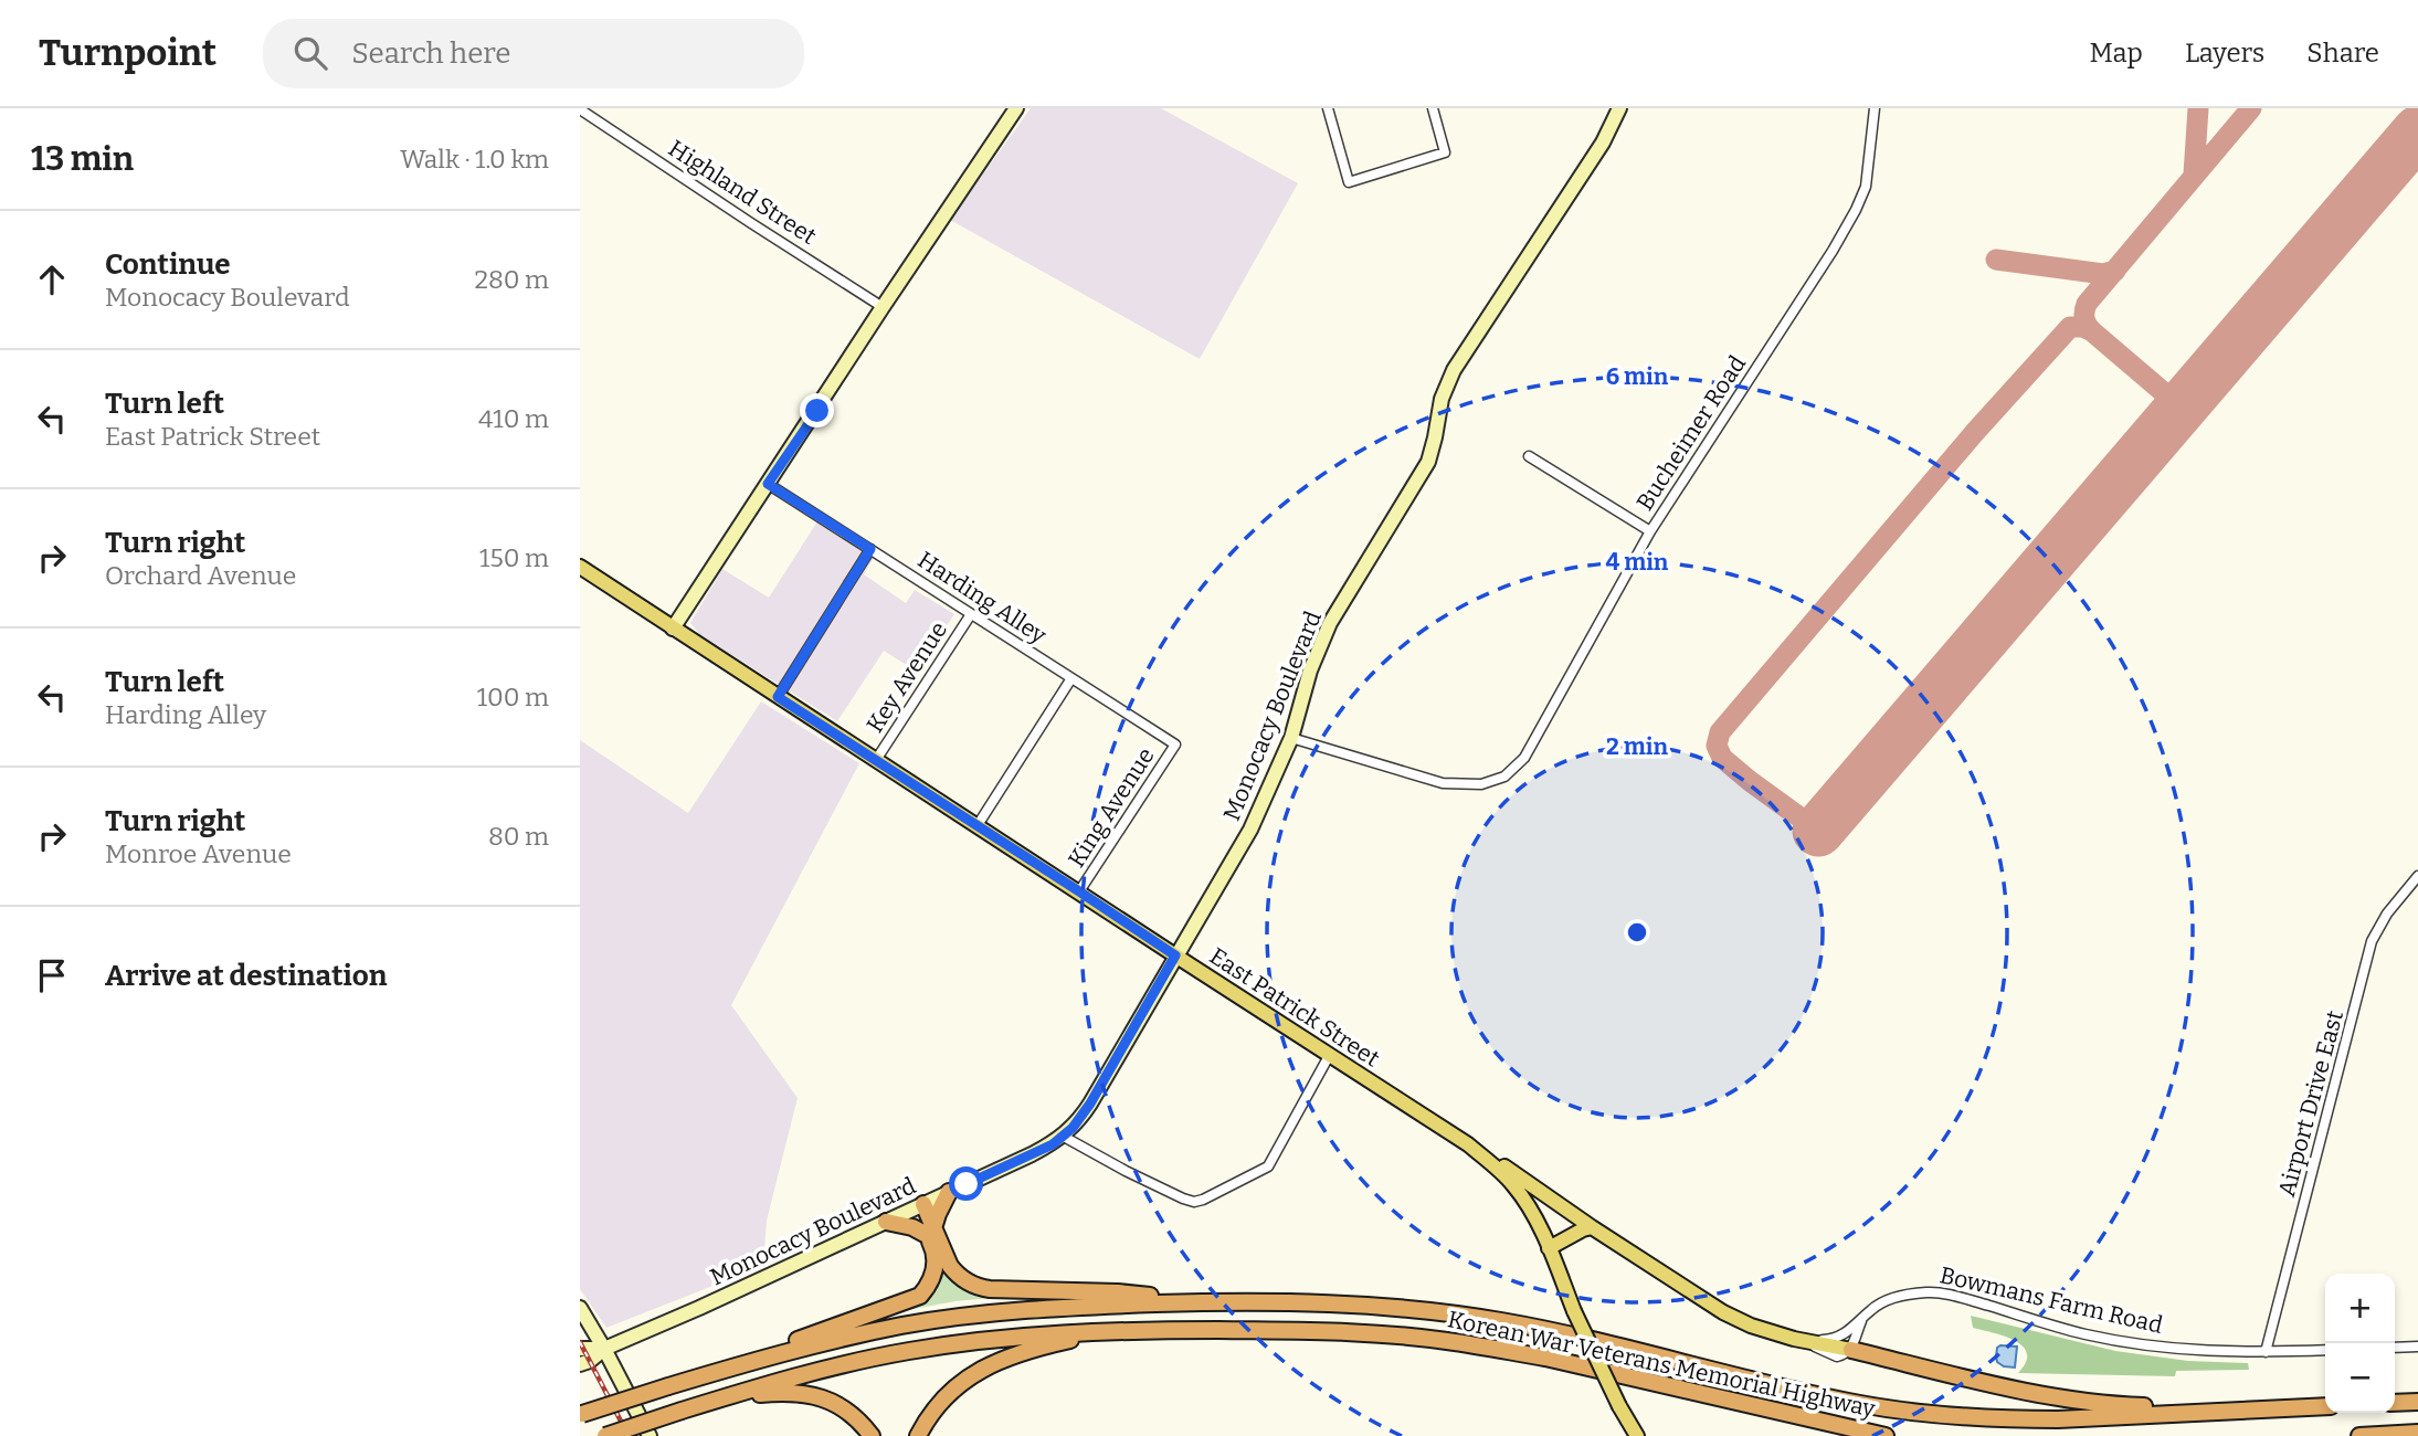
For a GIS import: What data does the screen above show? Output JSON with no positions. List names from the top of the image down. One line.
{"streets":{"highway":["Korean War Veterans Memorial Highway"],"main road":["Monocacy Boulevard","East Patrick Street"],"street":["Highland Street","Bucheimer Road","Harding Alley","Key Avenue","King Avenue","Airport Drive East","Bowmans Farm Road"]},"crossings":[["Bucheimer Road","Monocacy Boulevard"],["Harding Alley","Key Avenue"],["Harding Alley","King Avenue"],["Key Avenue","East Patrick Street"],["Monocacy Boulevard","East Patrick Street"],["King Avenue","East Patrick Street"],["Airport Drive East","Bowmans Farm Road"]],"page":{"header":"Turnpoint","search":"Search here","nav":["Map","Layers","Share"],"heading":["13 min","Walk · 1.0 km"],"list":[["Continue","Monocacy Boulevard","280 m"],["Turn left","East Patrick Street","410 m"],["Turn right","Orchard Avenue","150 m"],["Turn left","Harding Alley","100 m"],["Turn right","Monroe Avenue","80 m"],"Arrive at destination"],"map_buttons":["+","−"]},"rings":["6 min","4 min","2 min"]}
